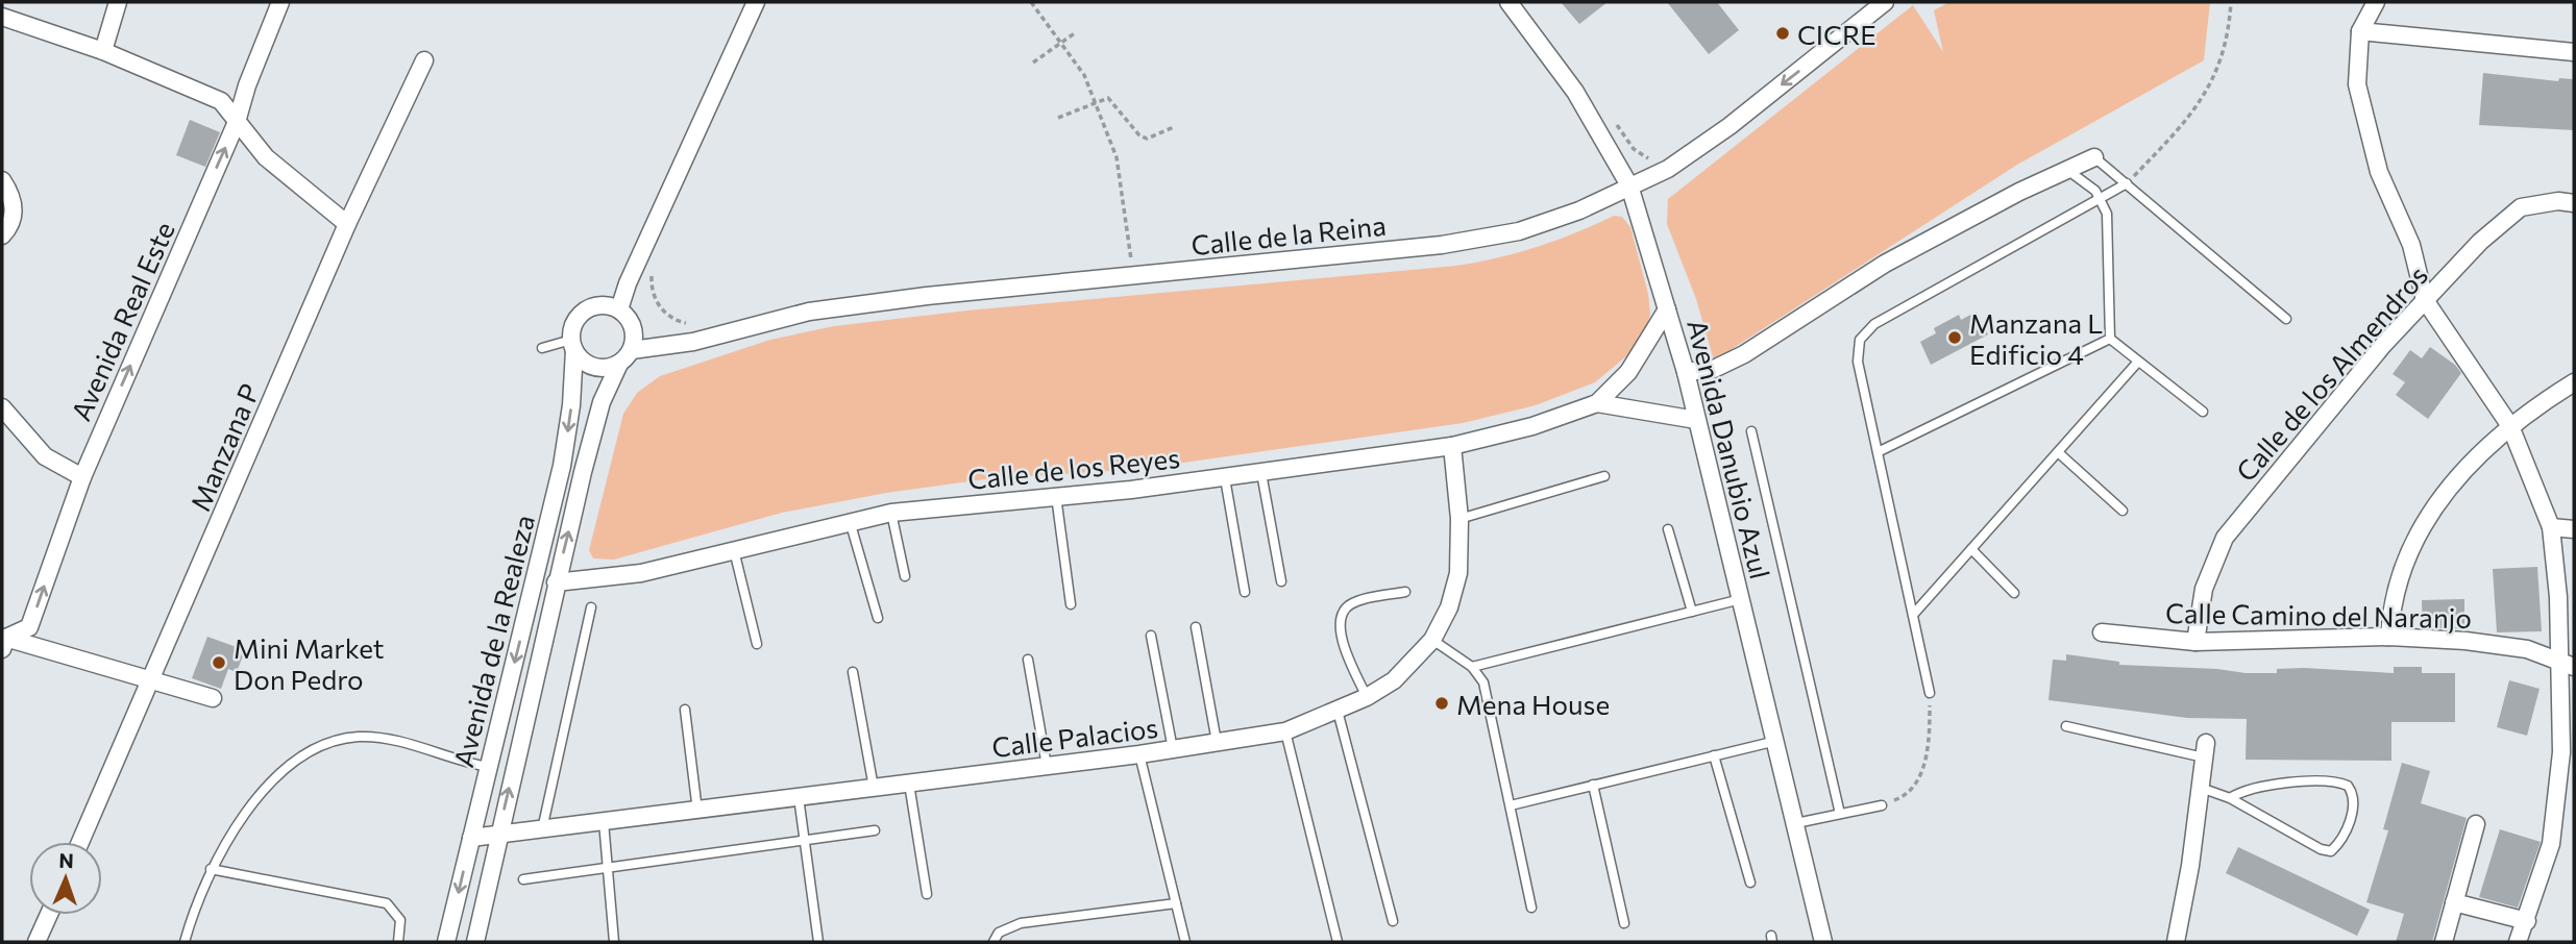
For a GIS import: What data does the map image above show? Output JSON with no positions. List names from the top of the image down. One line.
{"streets":{"street":["Calle de la Reina","Avenida Real Este","Calle de los Almendros","Manzana P","Avenida Danubio Azul","Calle de los Reyes","Calle Camino del Naranjo","Avenida de la Realeza","Calle Palacios"]},"crossings":[["Calle de la Reina","Avenida Danubio Azul"],["Calle de la Reina","Avenida de la Realeza"],["Calle de los Almendros","Calle Camino del Naranjo"],["Avenida Danubio Azul","Calle de los Reyes"],["Calle de los Reyes","Avenida de la Realeza"],["Calle de los Reyes","Calle Palacios"],["Avenida de la Realeza","Calle Palacios"]],"one_way":["Avenida Real Este"],"places":["CICRE","Manzana L Edificio 4","Mini Market Don Pedro","Mena House"],"north":"top"}
